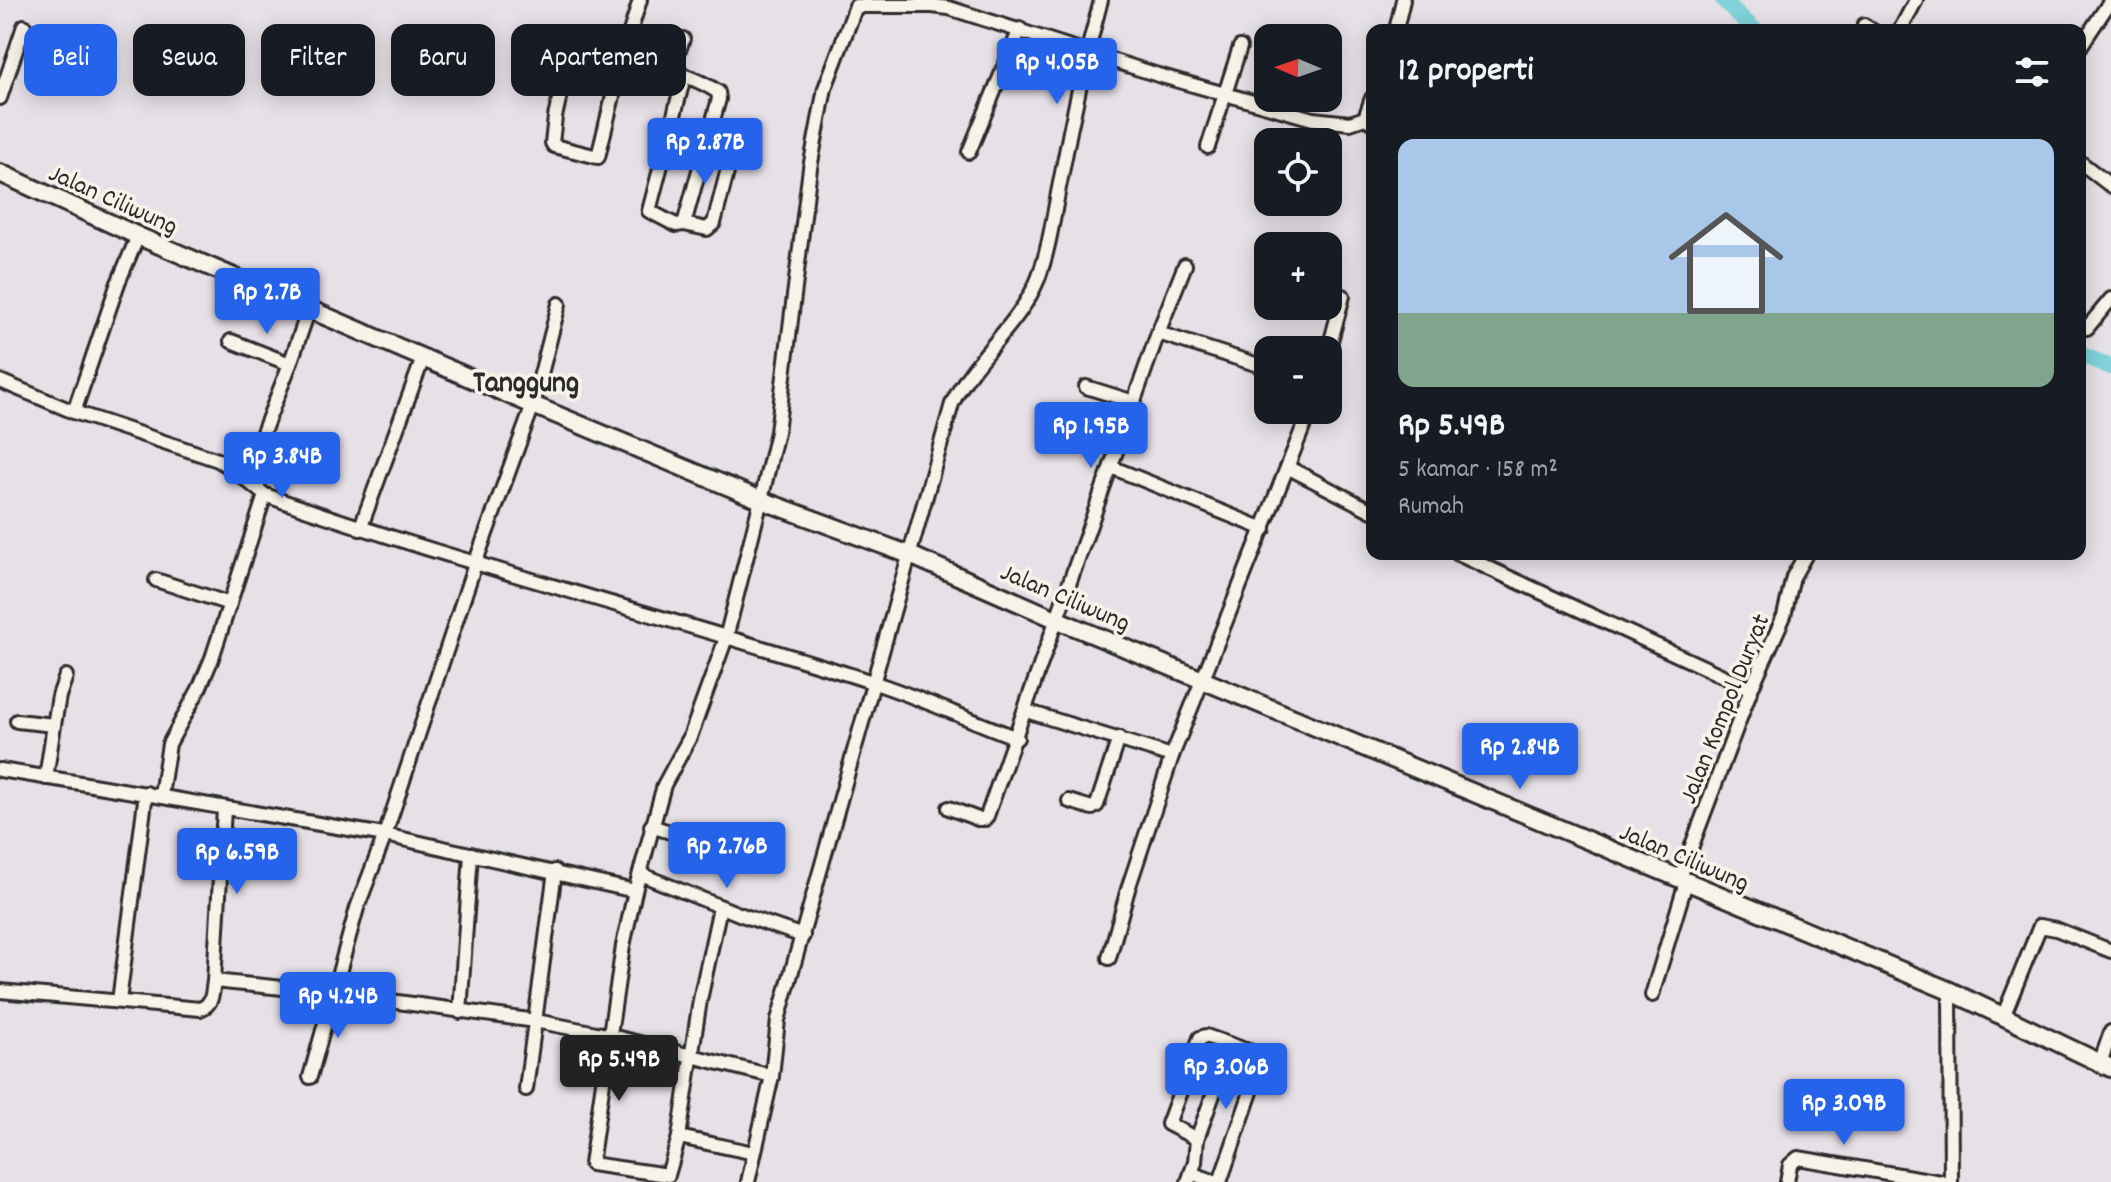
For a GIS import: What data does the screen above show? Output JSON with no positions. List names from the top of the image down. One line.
{"streets":{"main road":["Jalan Ciliwung"],"street":["Jalan Kompol Duryat"]},"crossings":[["Jalan Ciliwung","Jalan Kompol Duryat"]],"districts":["Tanggung"],"north":"left","page":{"map_buttons":["+","−"],"chip":["Beli","Sewa","Filter","Baru","Apartemen"],"heading":"12 properti","price":["Rp 4.05B","Rp 2.87B","Rp 2.7B","Rp 1.95B","Rp 3.84B","Rp 2.84B","Rp 2.76B","Rp 6.59B","Rp 4.24B","Rp 5.49B","Rp 3.06B","Rp 3.09B"],"list":[{"name":"Rp 5.49B","note":"5 kamar · 158 m² · Rumah"}]}}
